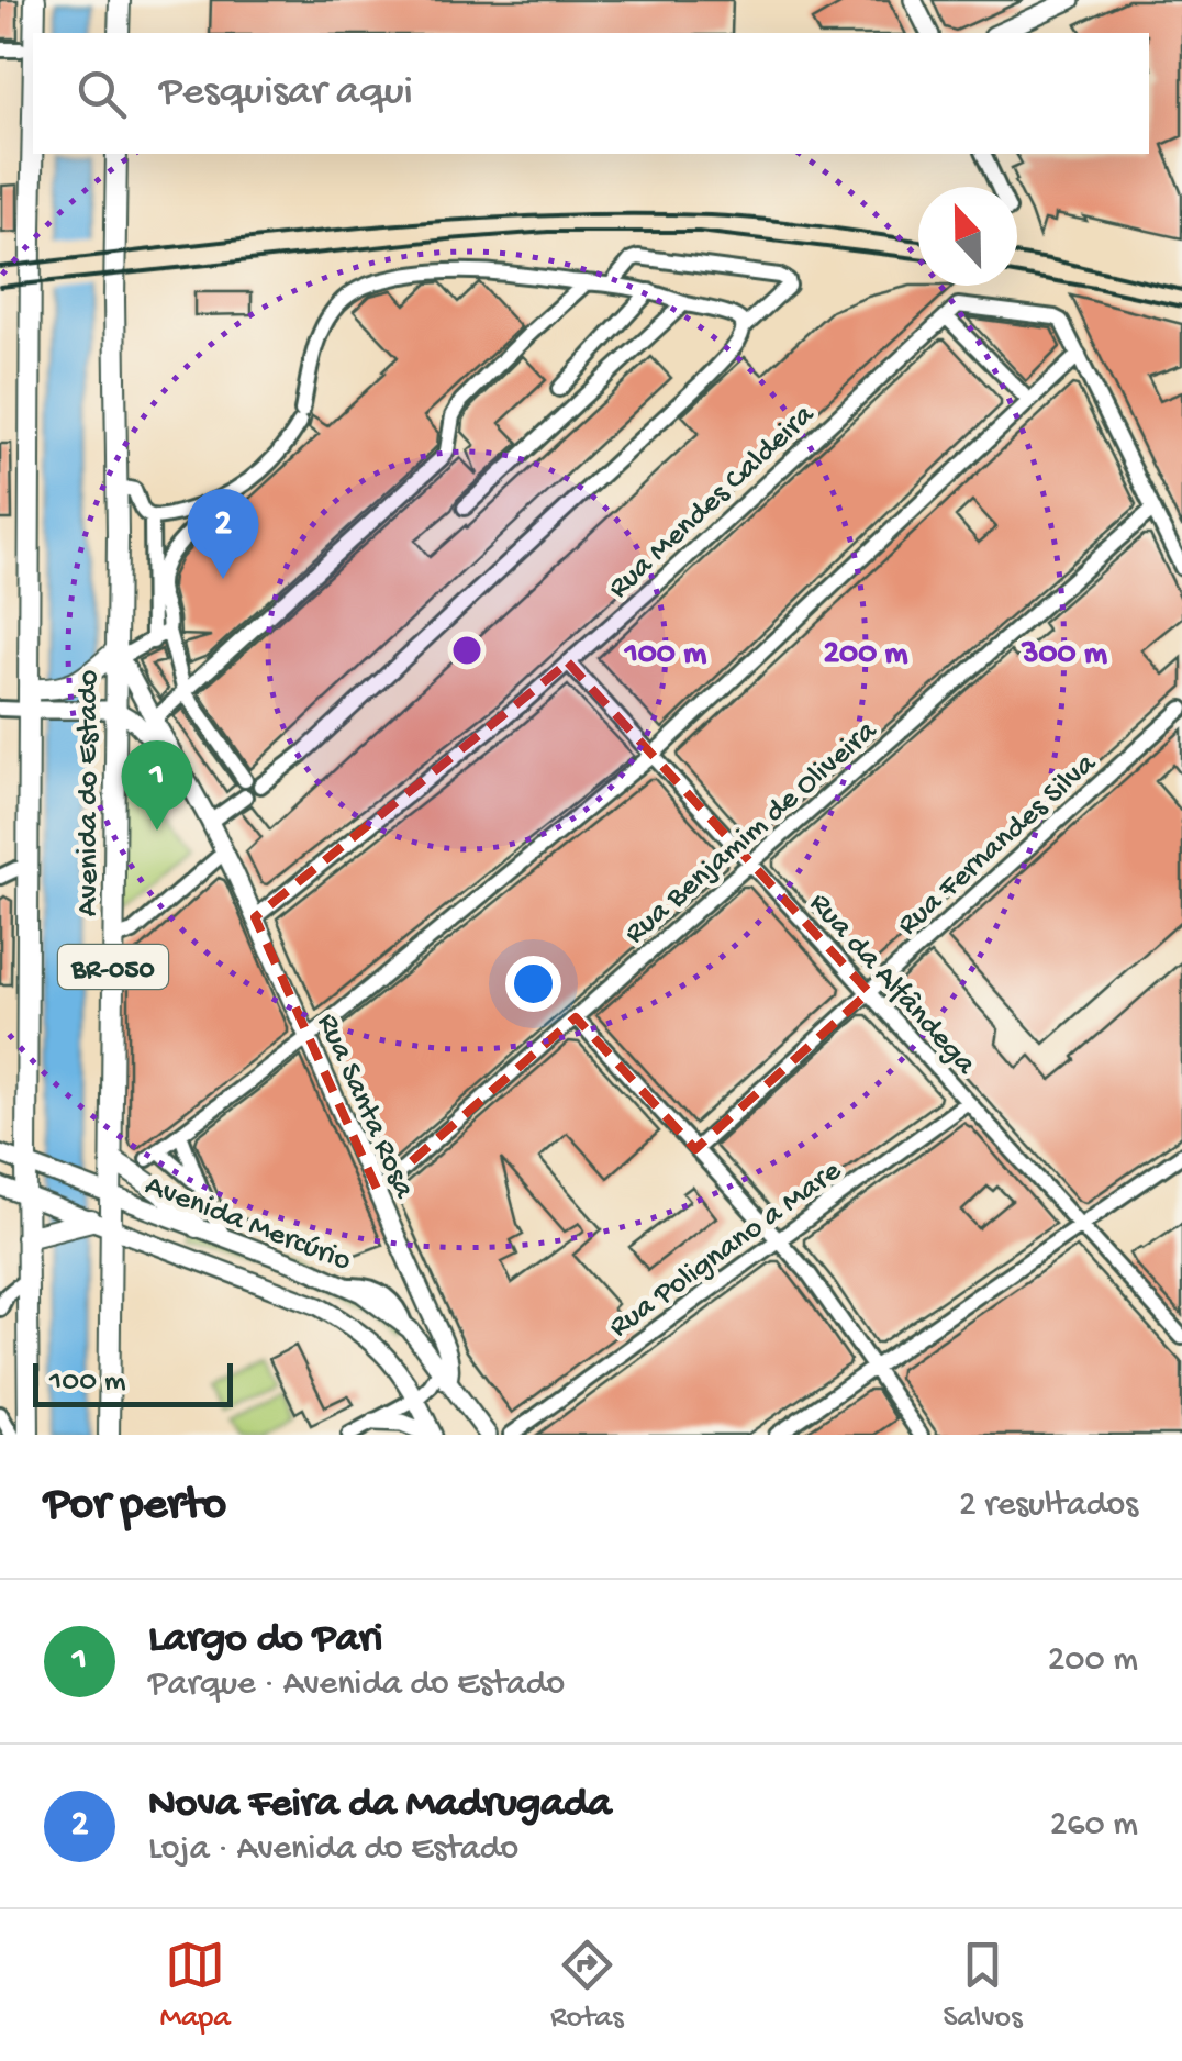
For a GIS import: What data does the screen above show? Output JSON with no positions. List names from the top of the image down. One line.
{"streets":{"highway":["Avenida do Estado","BR-050"],"main road":["Rua Santa Rosa","Avenida Mercúrio"],"street":["Rua Mendes Caldeira","Rua Benjamim de Oliveira","Rua Fernandes Silva","Rua da Alfândega","Rua Polignano a Mare"]},"crossings":[["Rua Mendes Caldeira","Rua da Alfândega"],["Rua Mendes Caldeira","Rua Santa Rosa"],["Avenida do Estado","Avenida Mercúrio"],["Rua Benjamim de Oliveira","Rua da Alfândega"],["Rua Benjamim de Oliveira","Rua Santa Rosa"],["Rua Fernandes Silva","Rua da Alfândega"],["Rua da Alfândega","Rua Polignano a Mare"],["Rua Santa Rosa","Avenida Mercúrio"]],"scale_bar":"100 m","north":"top","page":{"search":"Pesquisar aqui","pins":["2","1"],"scale":"100 m","heading":["Por perto","2 resultados"],"list":[{"mark":"1","name":"Largo do Pari","note":"Parque · Avenida do Estado","value":"200 m"},{"mark":"2","name":"Nova Feira da Madrugada","note":"Loja · Avenida do Estado","value":"260 m"}],"nav":["Mapa","Rotas","Salvos"]},"rings":["100 m","200 m","300 m"]}
